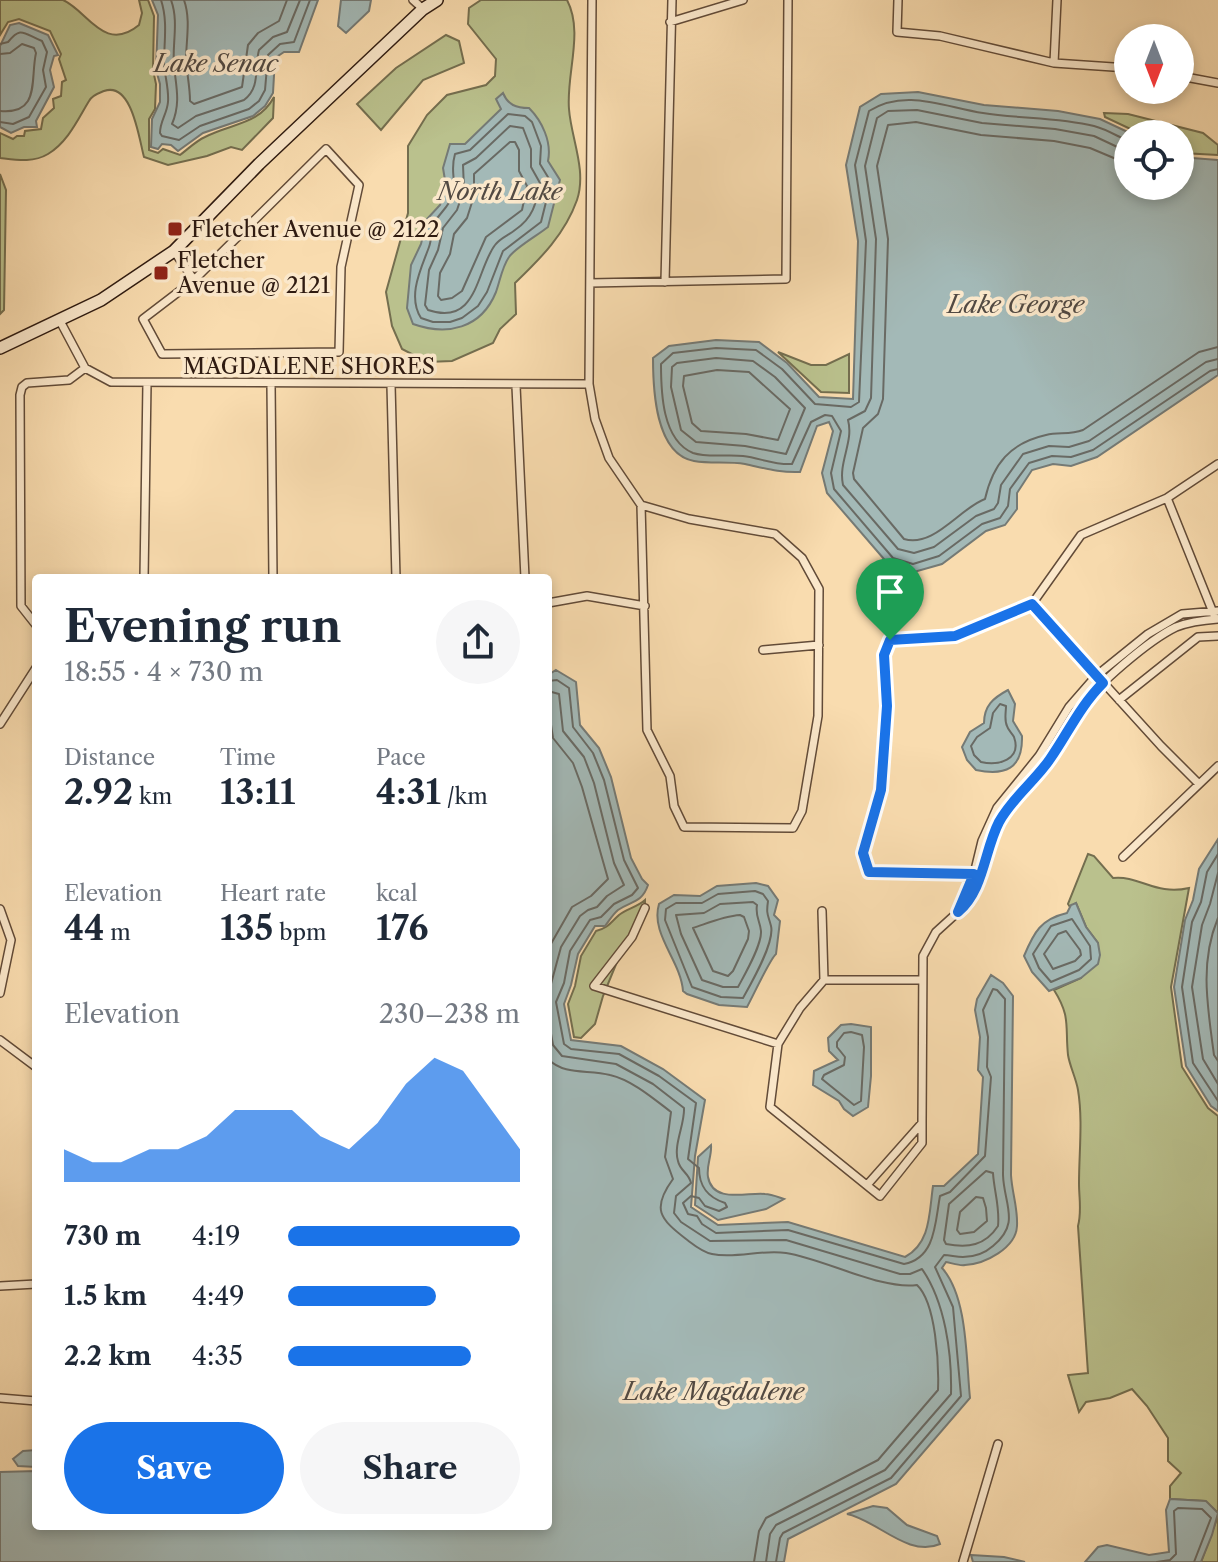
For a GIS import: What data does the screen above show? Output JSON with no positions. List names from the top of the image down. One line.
{"streets":{"street":["MAGDALENE SHORES"]},"water":["Lake Senac","North Lake","Lake George","Lake Magdalene"],"places":{"transit":["Fletcher Avenue @ 2122","Fletcher Avenue @ 2121"]},"north":"bottom","page":{"heading":["Evening run","18:55 · 4 × 730 m"],"stats":[["Distance","2.92 km"],["Time","13:11"],["Pace","4:31 /km"],["Elevation","44 m"],["Heart rate","135 bpm"],["kcal","176"]],"chart":["Elevation","230–238 m"],"list":[{"name":"730 m","note":"4:19"},{"name":"1.5 km","note":"4:49"},{"name":"2.2 km","note":"4:35"}],"buttons":["Save","Share"]}}
